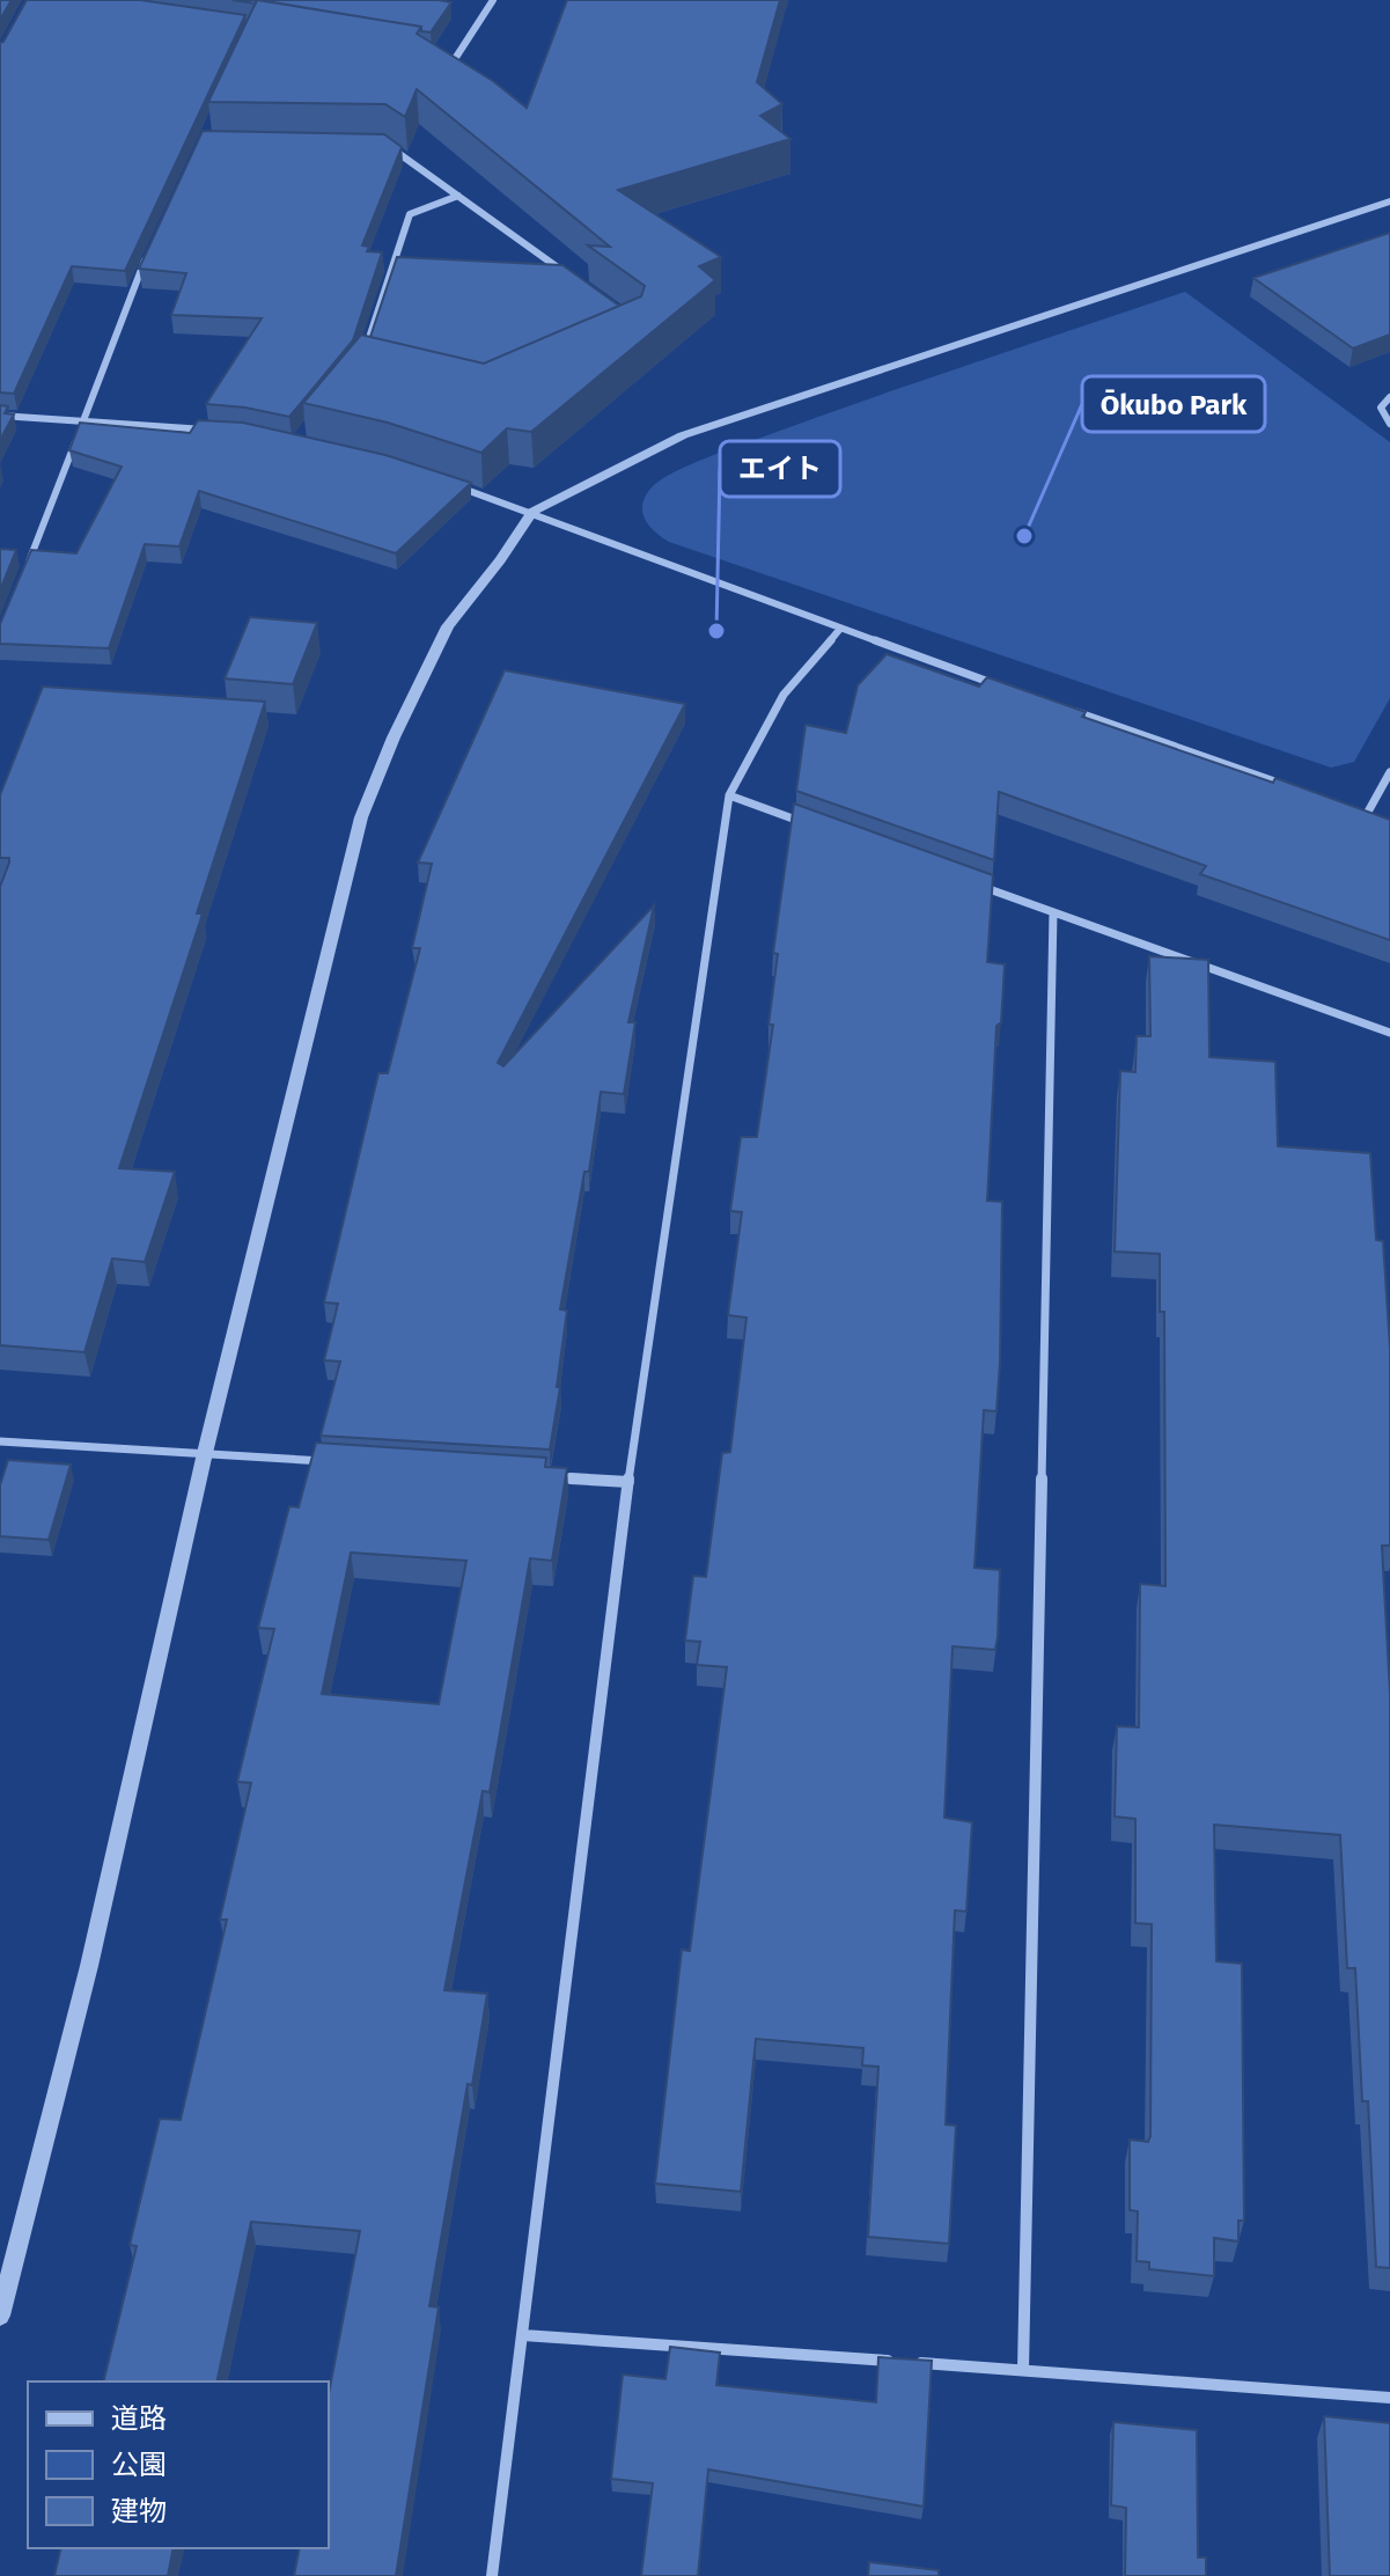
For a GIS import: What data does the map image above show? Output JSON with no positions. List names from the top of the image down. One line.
{"places":["Ōkubo Park","エイト"],"legend":["道路","公園","建物"]}
